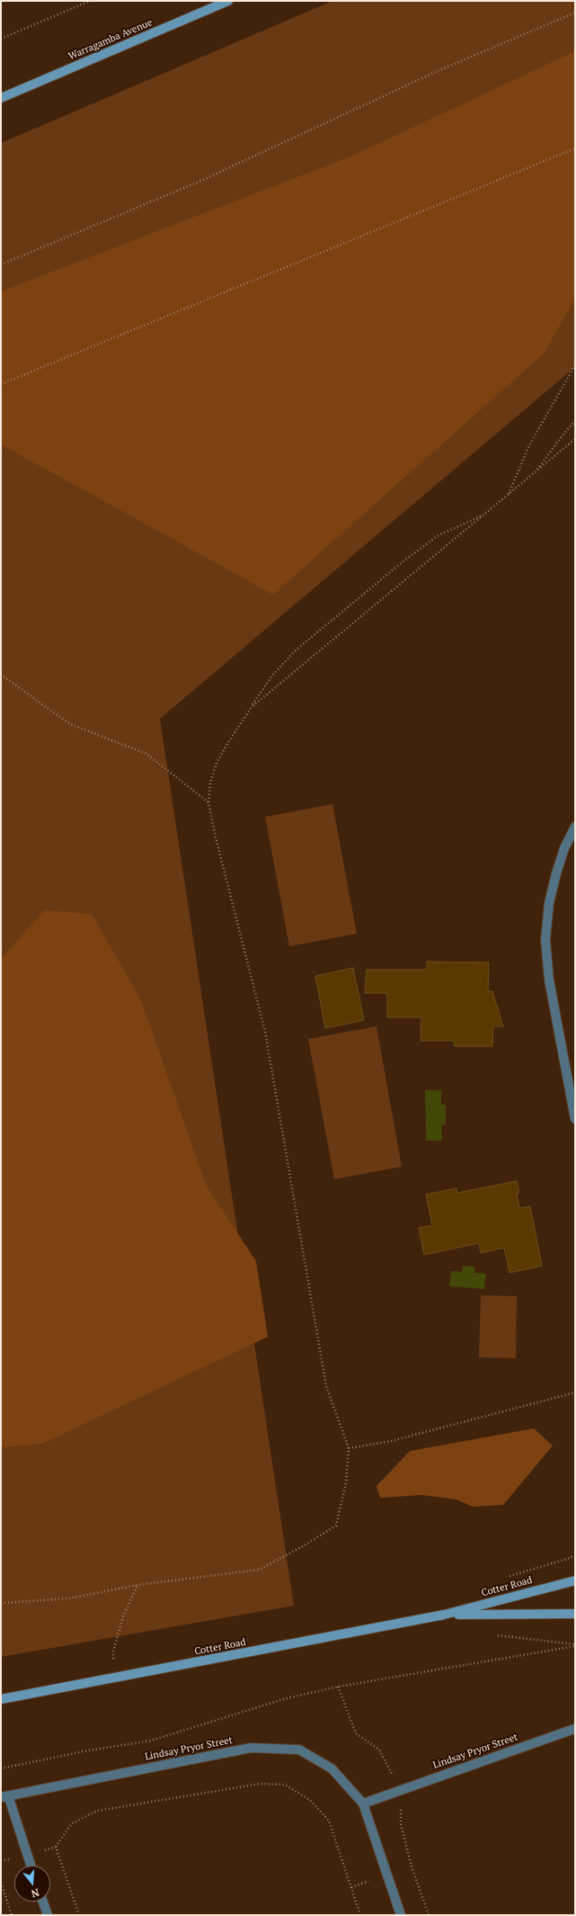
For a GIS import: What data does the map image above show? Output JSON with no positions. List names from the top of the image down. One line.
{"streets":{"main road":["Warragamba Avenue","Cotter Road"],"street":["Lindsay Pryor Street"]},"north":"bottom"}
